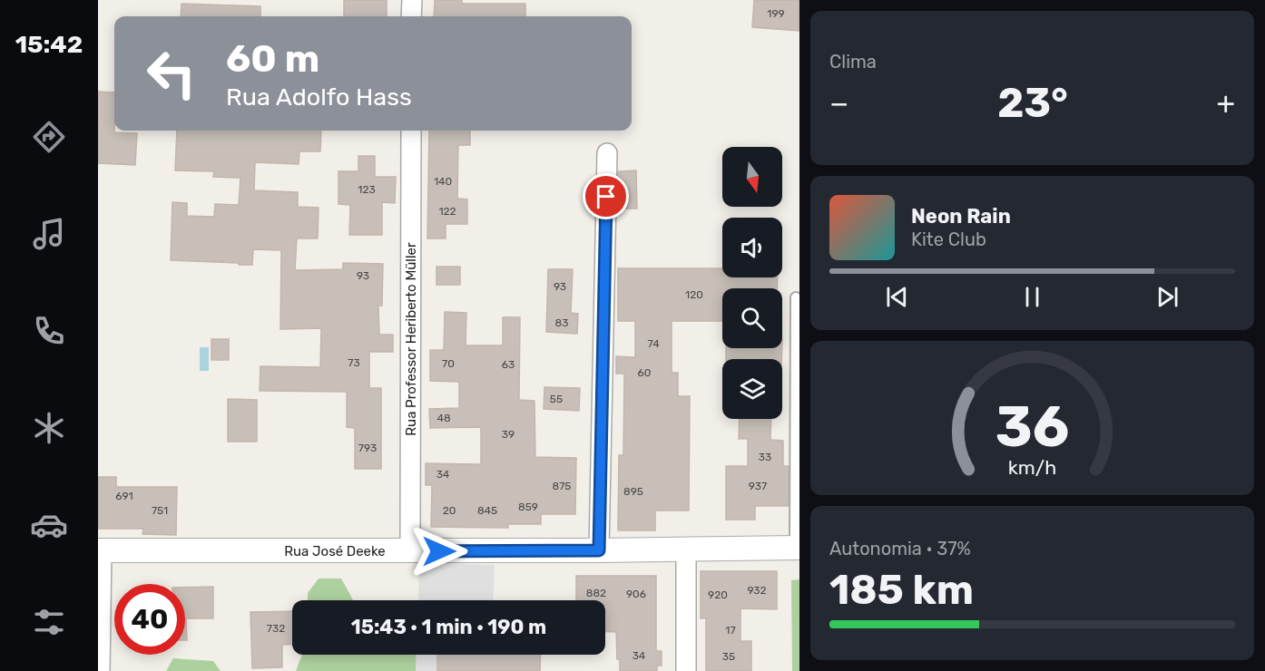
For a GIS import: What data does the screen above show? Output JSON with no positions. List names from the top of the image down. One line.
{"streets":{"street":["Rua Professor Heriberto Müller","Rua José Deeke"]},"crossings":[["Rua Professor Heriberto Müller","Rua José Deeke"]],"house_numbers":["199","140","123","122","93","93","120","83","74","73","70","63","60","55","48","39","793","33","34","875","937","895","691","859","751","20","845","932","882","906","920","732","17","34","35"],"north":"bottom","page":{"tabs":"15:42","tile":["Clima",["Autonomia · 37%","185 km"]],"turn":["60 m","Rua Adolfo Hass"],"heat":["−","23°","+"],"song":["Neon Rain","Kite Club"],"limit":"40","trip":"15:43 · 1 min · 190 m","gauge":["36","km/h"]}}
